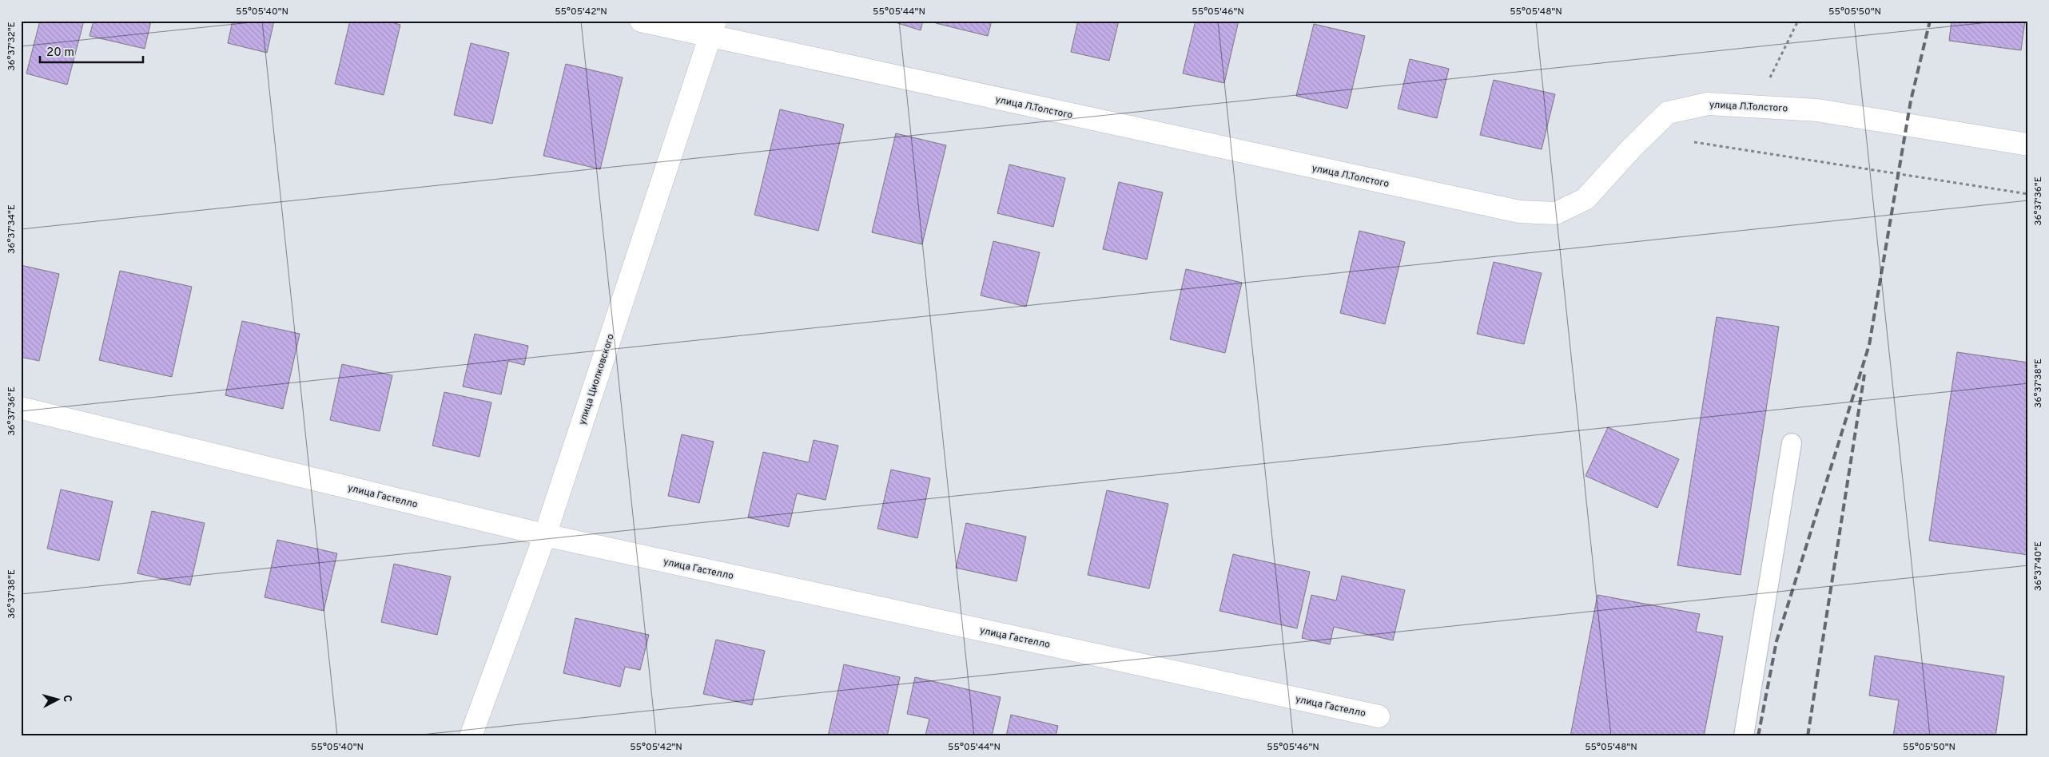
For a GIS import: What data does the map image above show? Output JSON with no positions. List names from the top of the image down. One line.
{"streets":{"street":["улица Л.Толстого","улица Циолковского","улица Гастелло"]},"crossings":[["улица Л.Толстого","улица Циолковского"],["улица Циолковского","улица Гастелло"]],"scale_bar":"20 m","north":"right","coordinates":["55°05'40\"N","55°05'42\"N","55°05'44\"N","55°05'46\"N","55°05'48\"N","55°05'50\"N","36°37'32\"E","36°37'36\"E","36°37'34\"E","36°37'38\"E","36°37'40\"E"]}
